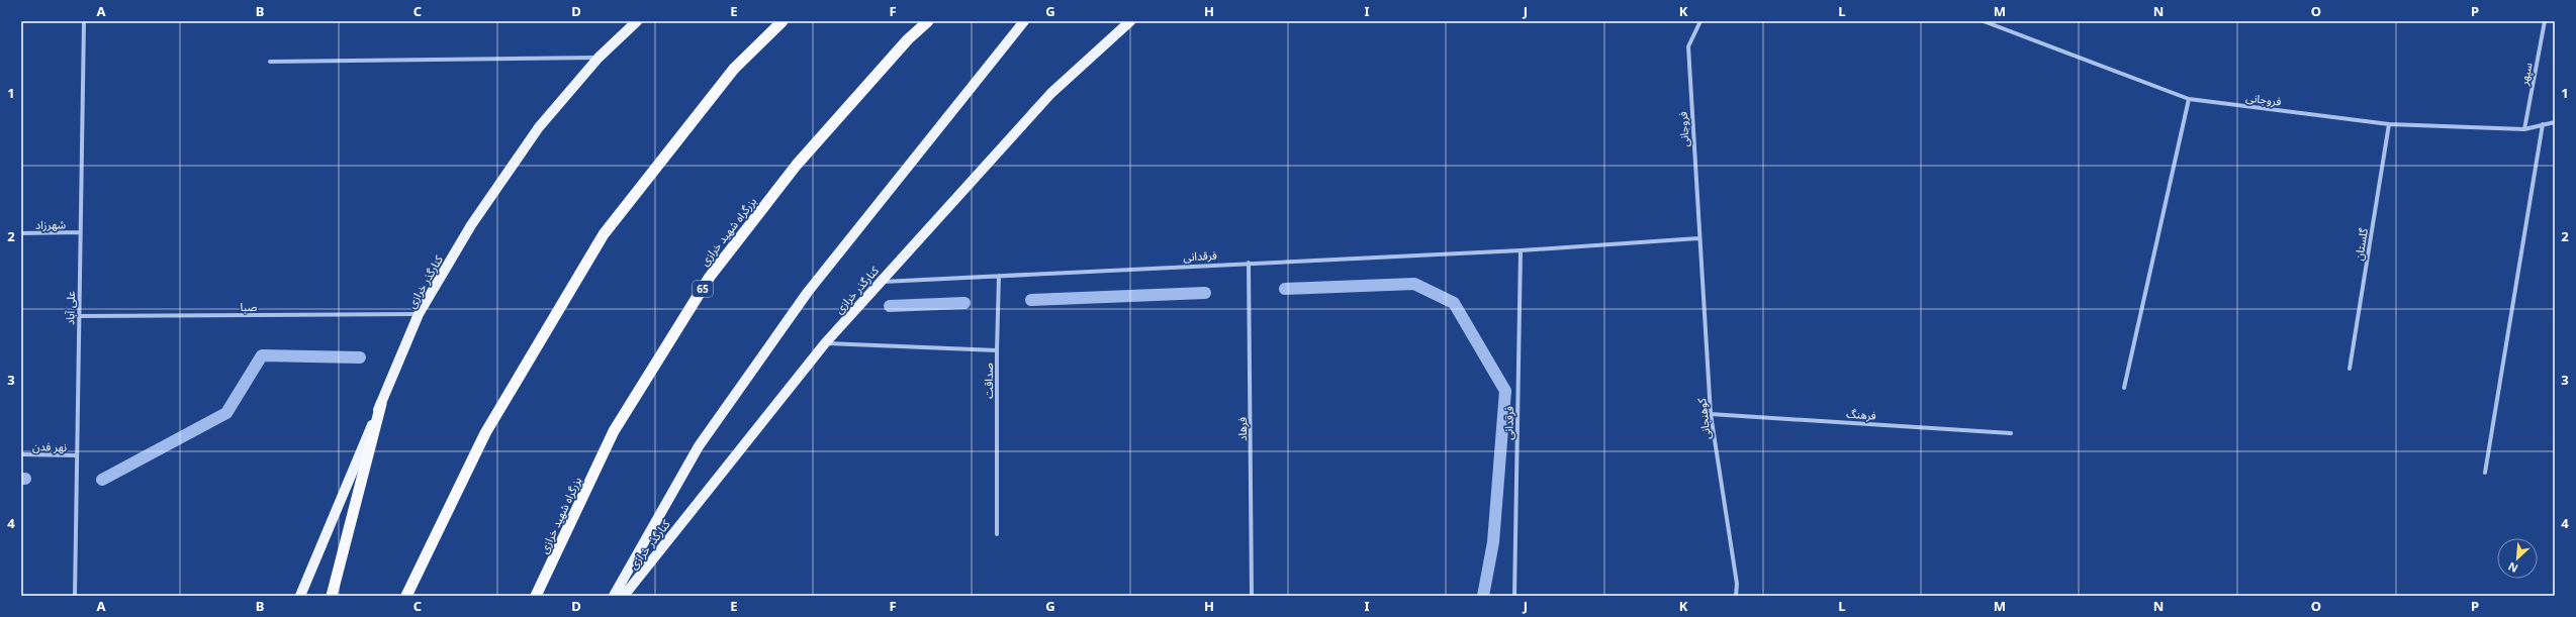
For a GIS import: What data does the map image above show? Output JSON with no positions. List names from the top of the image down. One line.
{"streets":{"highway":["بزرگراه شهید خرازی","65"],"main road":["کنارگذر خرازی"],"street":["سپهر","فروجانی","شهرزاد","گلستان","فرقدانی","صبا","علی آباد","صداقت","فرهنگ","کوهنجانی","فرهاد","نهر فدن"]},"crossings":[["سپهر","فروجانی"],["فروجانی","گلستان"],["فروجانی","فرقدانی"],["فروجانی","کوهنجانی"],["شهرزاد","علی آباد"],["فرقدانی","کنارگذر خرازی"],["فرقدانی","کوهنجانی"],["فرقدانی","فرهاد"],["کنارگذر خرازی","صبا"],["کنارگذر خرازی","صداقت"],["صبا","علی آباد"],["علی آباد","نهر فدن"],["فرهنگ","کوهنجانی"]],"north":"bottom left","grid":{"columns":["A","B","C","D","E","F","G","H","I","J","K","L","M","N","O","P"],"rows":["1","2","3","4"]}}
